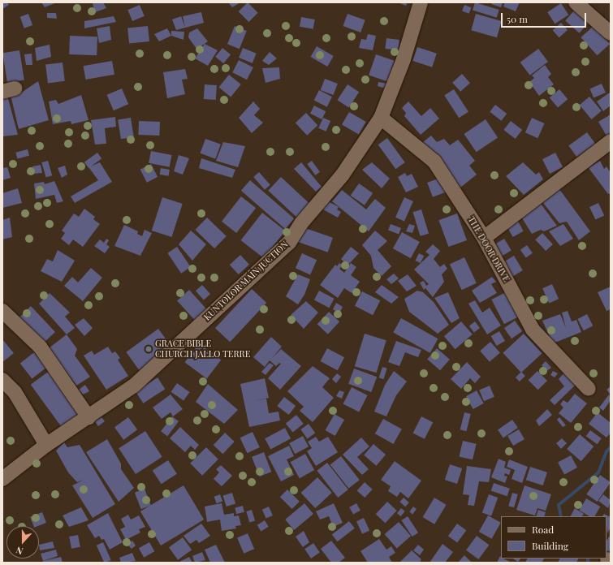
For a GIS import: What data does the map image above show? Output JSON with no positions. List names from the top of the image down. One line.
{"streets":{"street":["THE DOOR DRIVE","KUNTOLOR MAIN JUCTION"]},"crossings":[["THE DOOR DRIVE","KUNTOLOR MAIN JUCTION"]],"places":["GRACE BIBLE CHURCH JALLO TERRE"],"legend":["Road","Building"],"scale_bar":"50 m","north":"bottom"}
